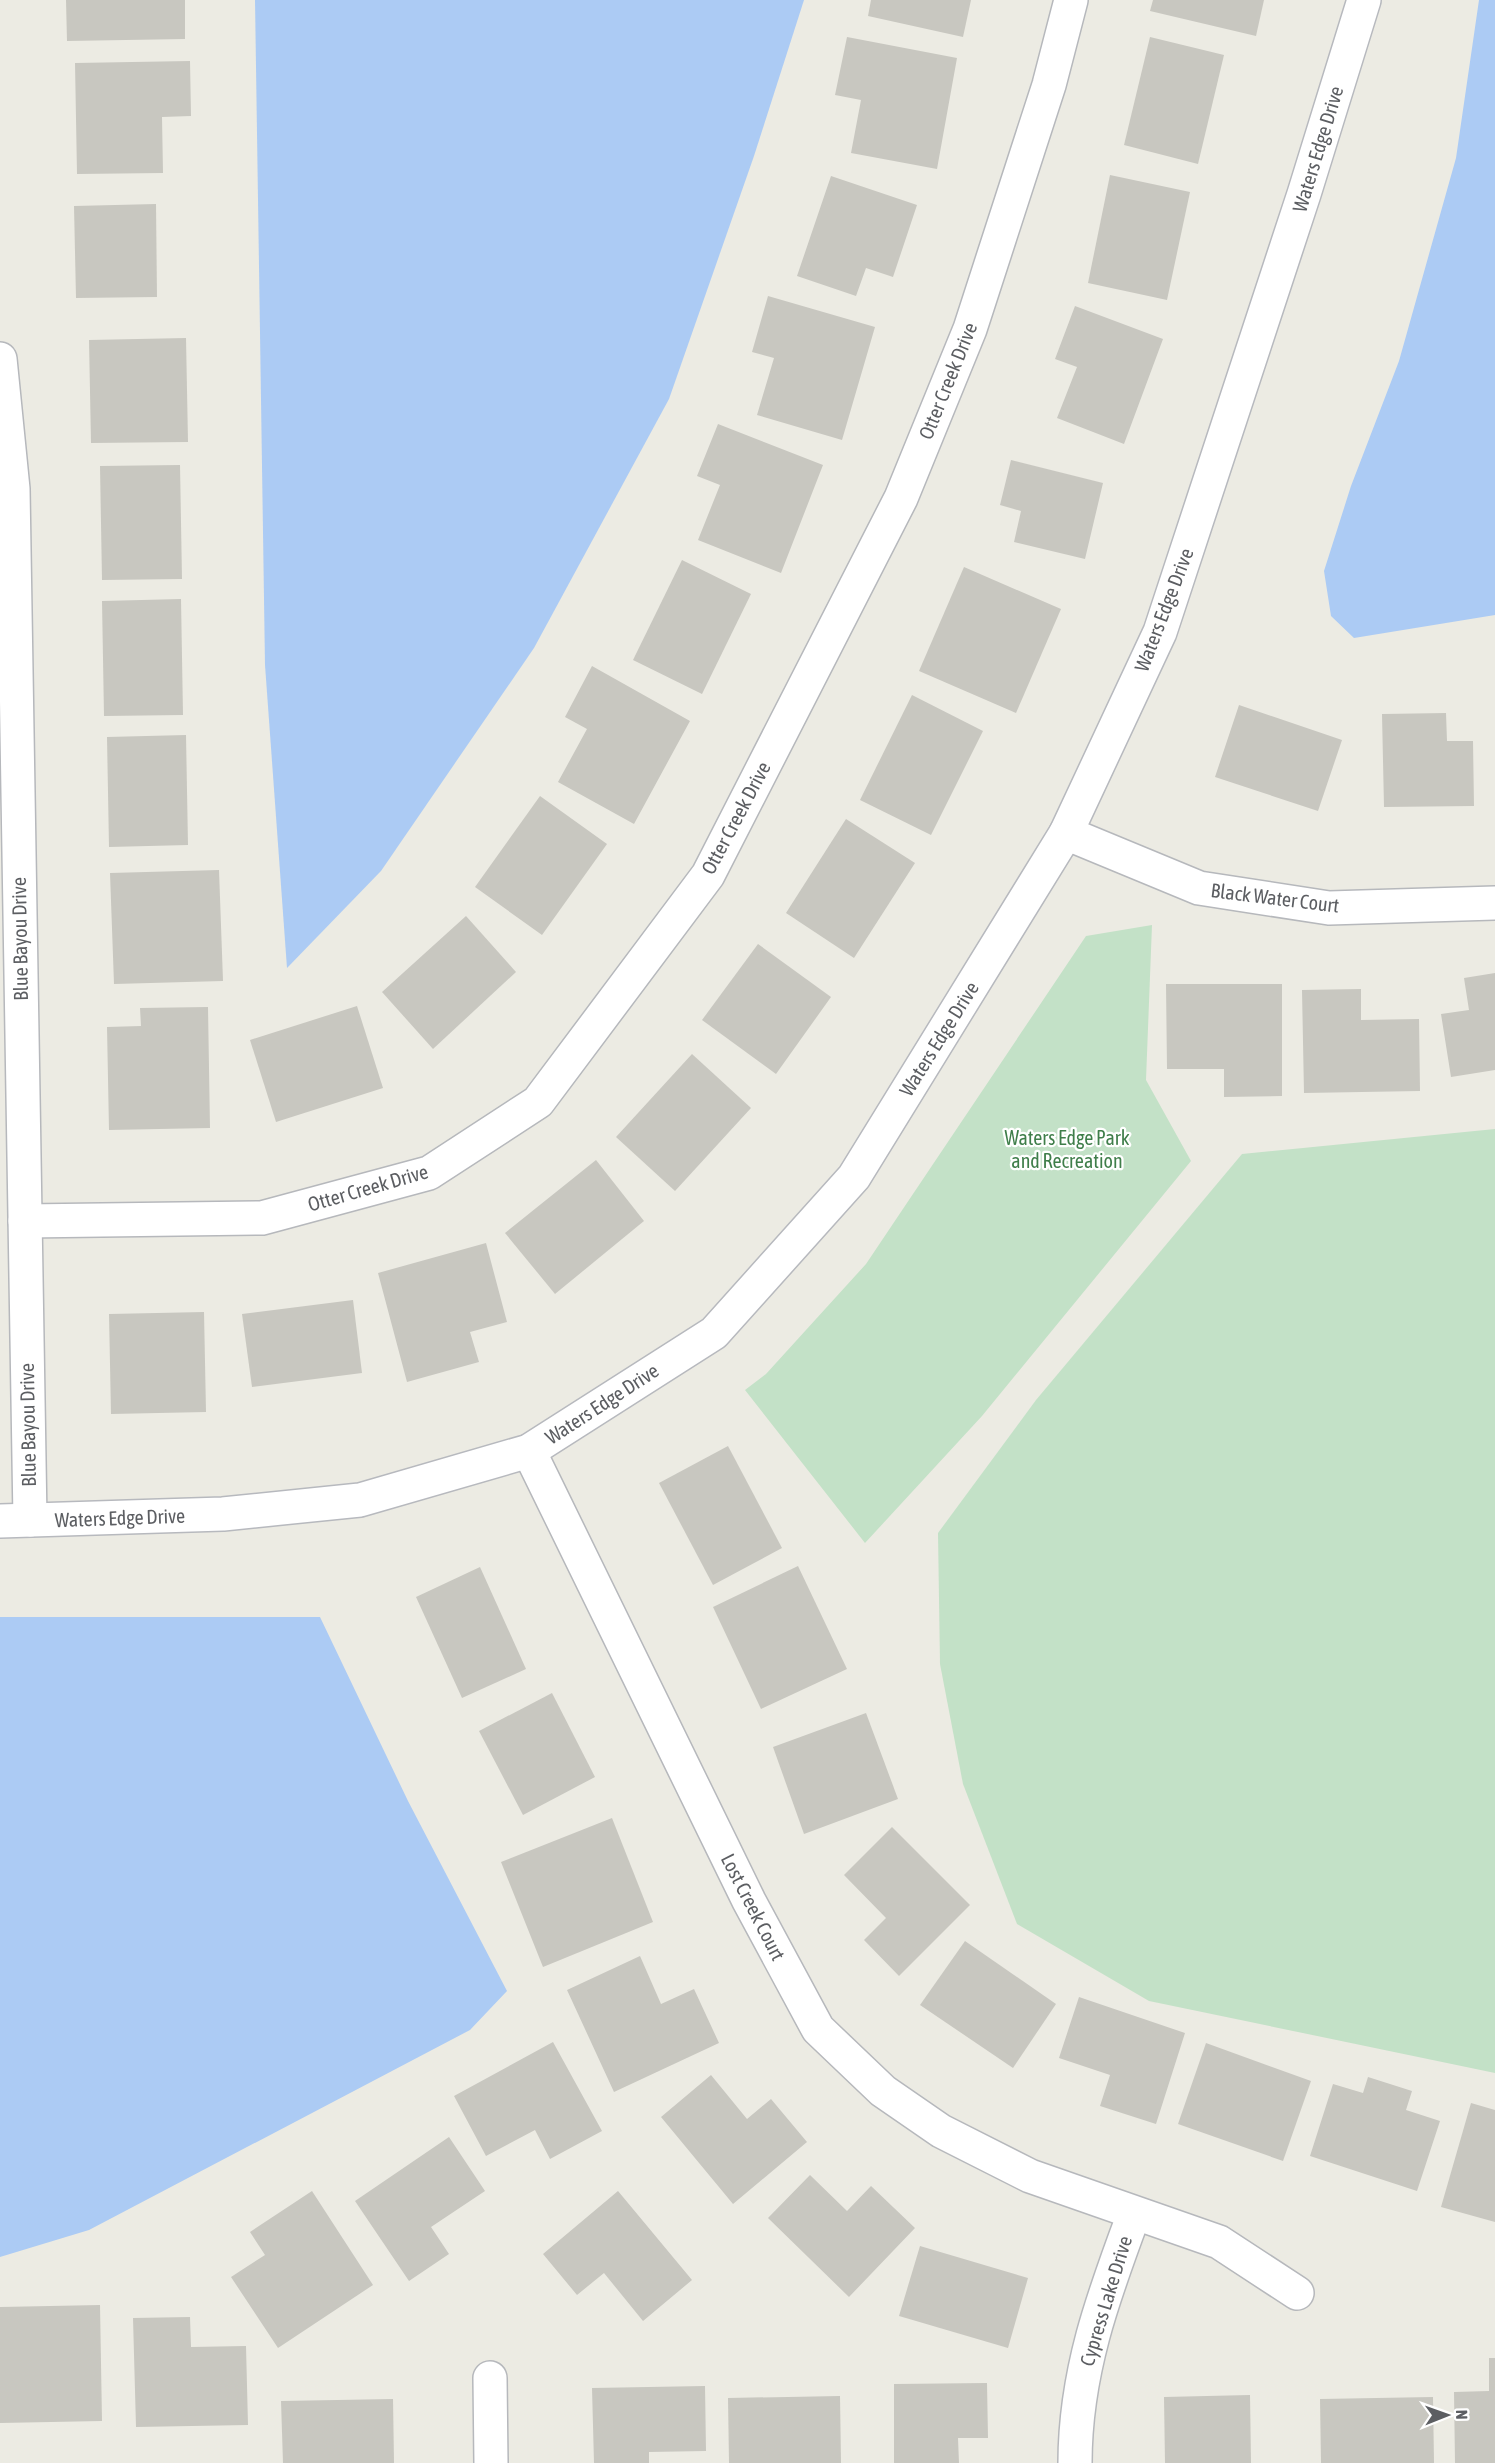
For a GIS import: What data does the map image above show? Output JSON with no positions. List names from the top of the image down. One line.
{"streets":{"street":["Waters Edge Drive","Otter Creek Drive","Black Water Court","Blue Bayou Drive","Lost Creek Court","Cypress Lake Drive"]},"crossings":[["Waters Edge Drive","Black Water Court"],["Waters Edge Drive","Blue Bayou Drive"],["Waters Edge Drive","Lost Creek Court"],["Otter Creek Drive","Blue Bayou Drive"],["Lost Creek Court","Cypress Lake Drive"]],"parks":["Waters Edge Park and Recreation"],"north":"right"}
